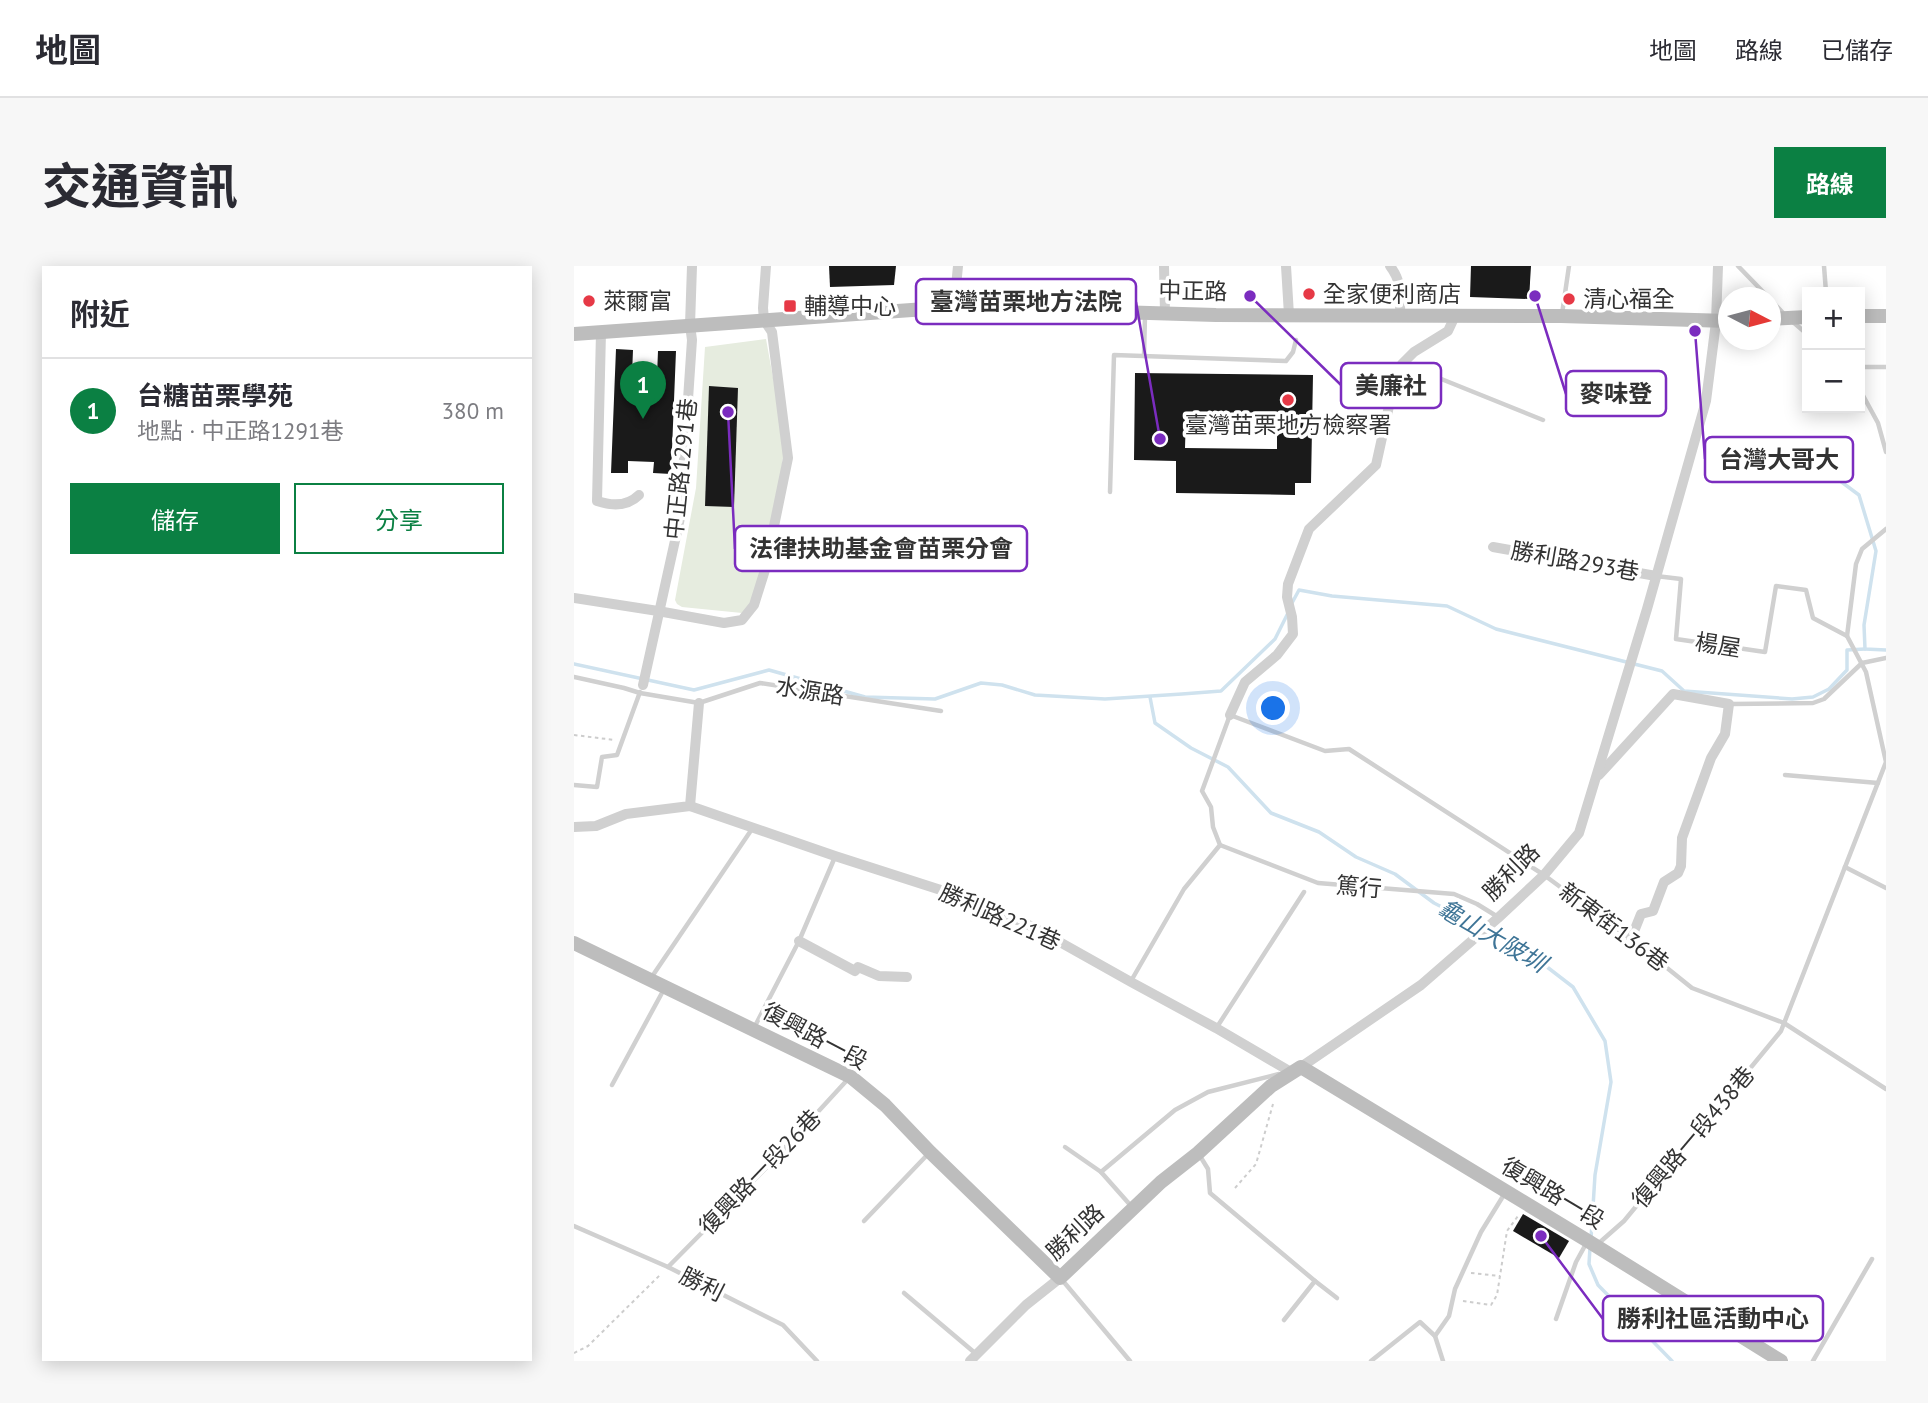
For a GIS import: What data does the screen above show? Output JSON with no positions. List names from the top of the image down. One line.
{"streets":{"street":["中正路","中正路1291巷","勝利路293巷","勝利路","勝利路221巷","復興路一段"],"lane":["楊屋","水源路","篤行","新東街136巷","復興路一段438巷","復興路一段26巷","勝利"]},"crossings":[["中正路","中正路1291巷"],["勝利路293巷","楊屋"],["勝利路293巷","勝利路"],["楊屋","勝利路"],["楊屋","復興路一段438巷"],["勝利路","篤行"],["勝利路","勝利路221巷"],["勝利路","新東街136巷"],["勝利路","復興路一段"],["勝利路221巷","復興路一段"],["新東街136巷","復興路一段438巷"],["復興路一段","復興路一段438巷"],["復興路一段","復興路一段26巷"],["復興路一段26巷","勝利"]],"water":["龜山大陂圳"],"places":{"other":["全家便利商店","美廉社","麥味登","清心福全","萊爾富","台灣大哥大","臺灣苗栗地方檢察署","法律扶助基金會苗栗分會","臺灣苗栗地方法院","勝利社區活動中心"],"transit":["輔導中心"]},"north":"right","page":{"header":"地圖","nav":["地圖","路線","已儲存"],"title":"交通資訊","buttons":["路線",["儲存","分享"]],"heading":"附近","map_buttons":["+","−"],"list":[{"mark":"1","name":"台糖苗栗學苑","note":"地點 · 中正路1291巷","value":"380 m"}],"pins":"1"}}
